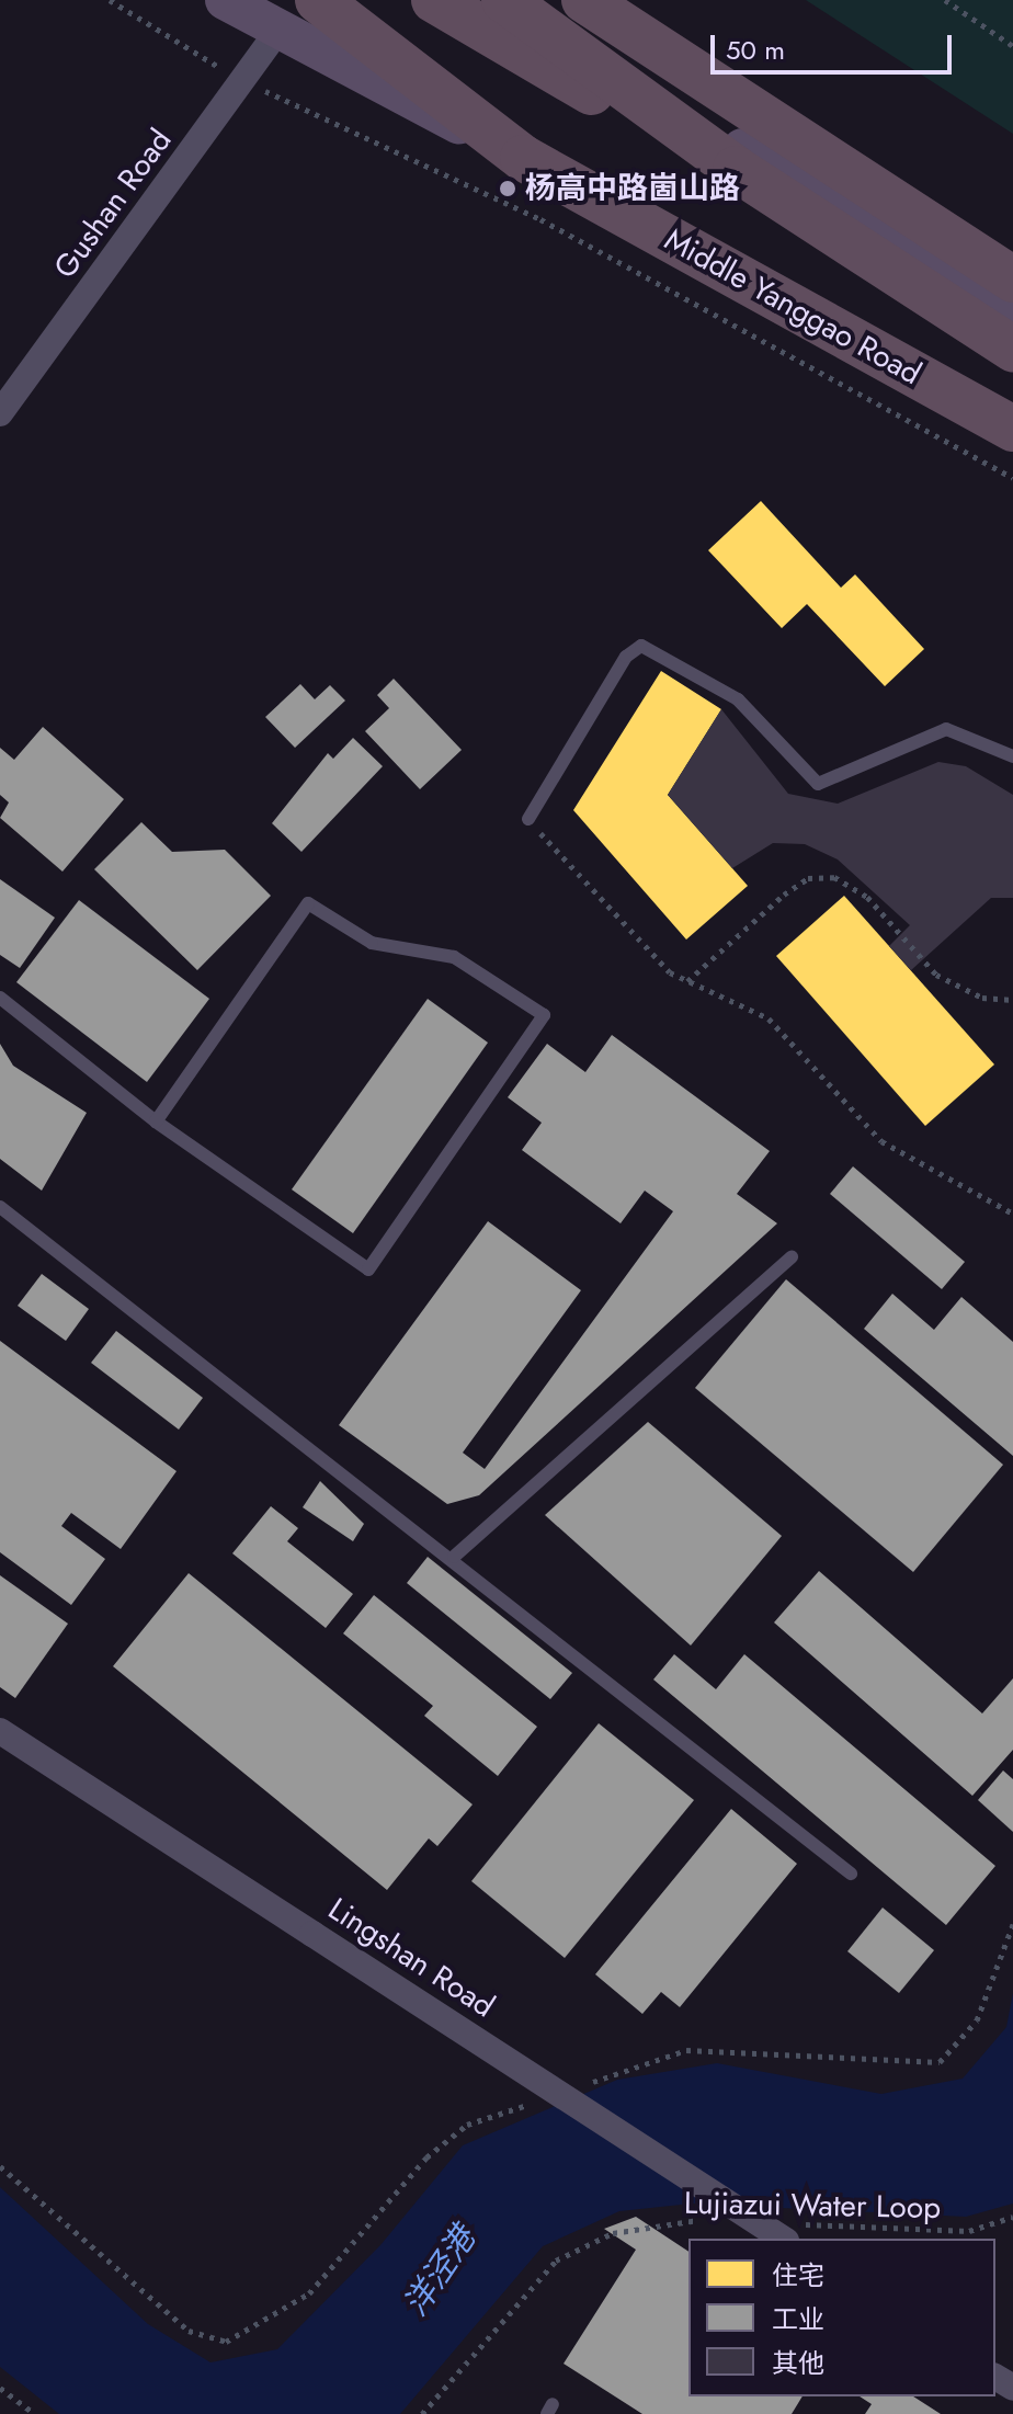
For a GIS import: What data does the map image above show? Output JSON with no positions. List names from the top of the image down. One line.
{"streets":{"highway":["Middle Yanggao Road"],"street":["Gushan Road","Lingshan Road"],"path":["Lujiazui Water Loop"]},"crossings":[["Lingshan Road","Lujiazui Water Loop"]],"water":["洋泾港"],"places":["杨高中路崮山路"],"legend":["住宅","工业","其他"],"scale_bar":"50 m"}
